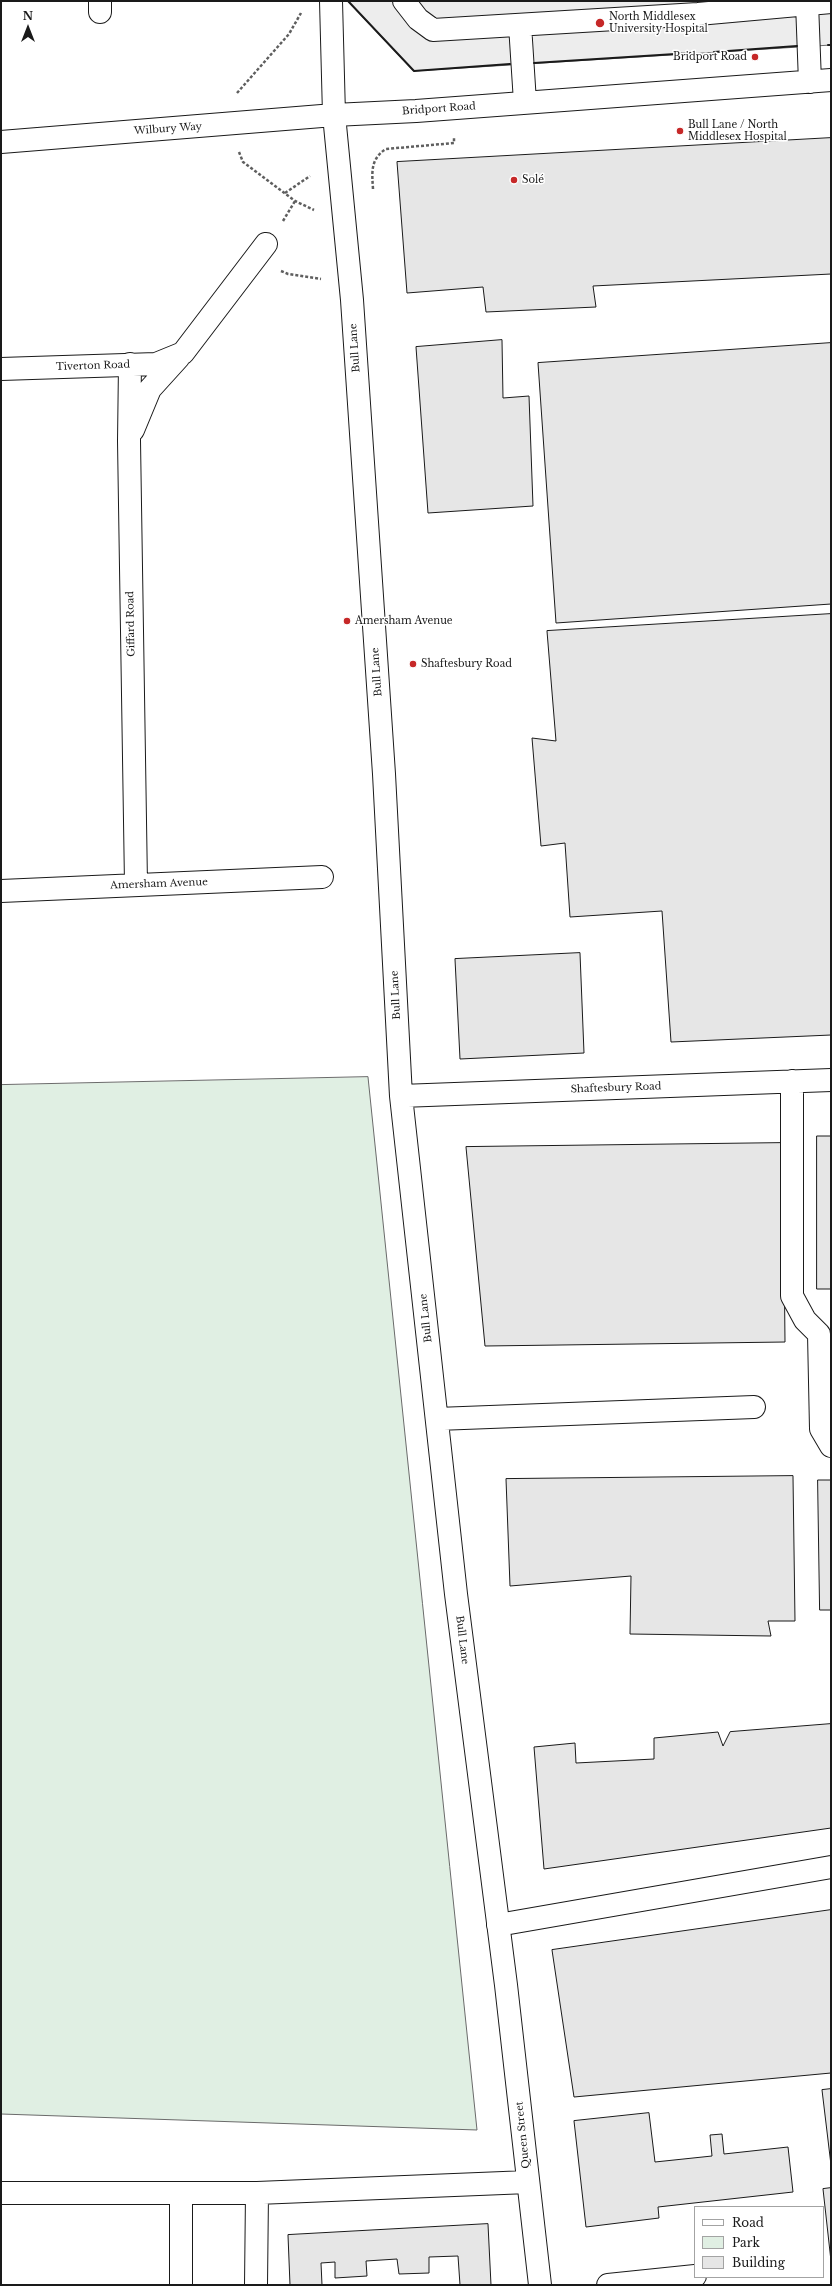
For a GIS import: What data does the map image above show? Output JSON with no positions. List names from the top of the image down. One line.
{"streets":{"street":["Bridport Road","Wilbury Way","Bull Lane","Tiverton Road","Giffard Road","Amersham Avenue","Shaftesbury Road","Queen Street"]},"crossings":[["Bridport Road","Wilbury Way"],["Bridport Road","Bull Lane"],["Wilbury Way","Bull Lane"],["Bull Lane","Shaftesbury Road"],["Bull Lane","Queen Street"],["Tiverton Road","Giffard Road"],["Giffard Road","Amersham Avenue"]],"places":["North Middlesex University Hospital","Bridport Road","Bull Lane / North Middlesex Hospital","Solé","Amersham Avenue","Shaftesbury Road"],"legend":["Road","Park","Building"],"north":"top"}
